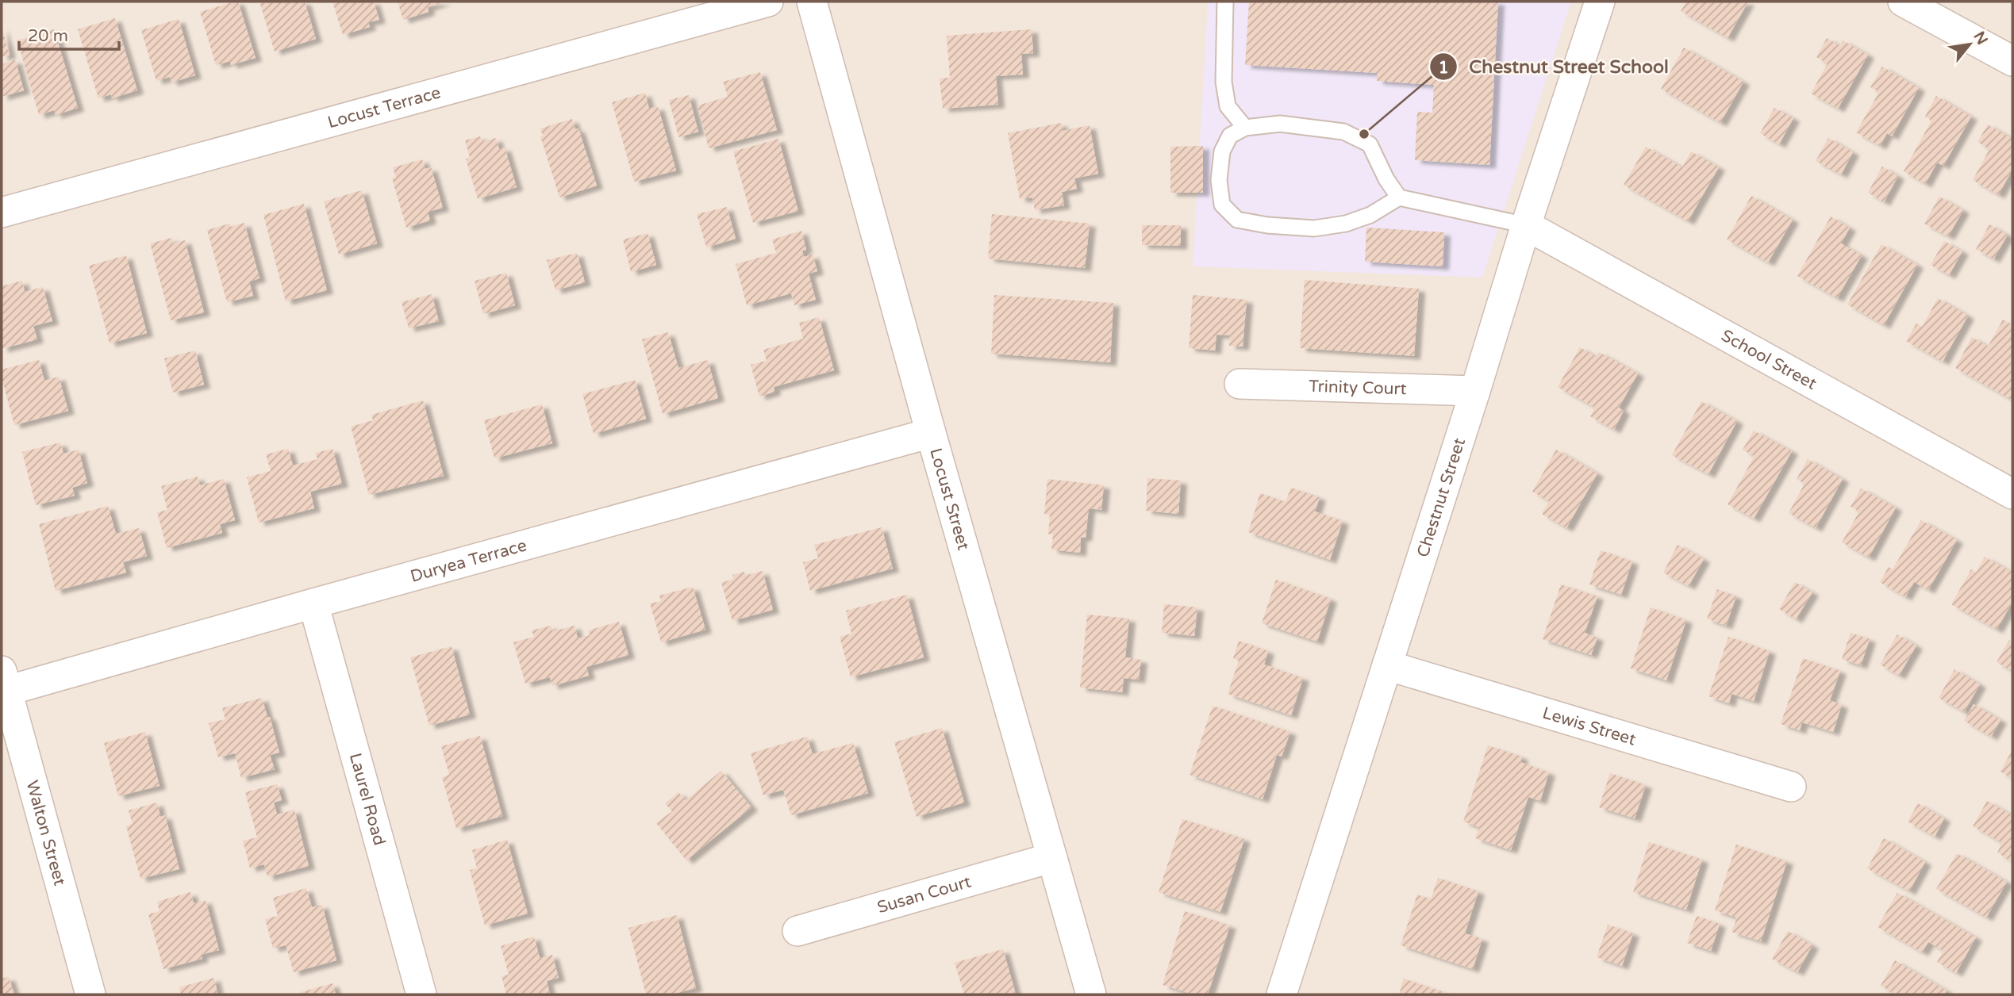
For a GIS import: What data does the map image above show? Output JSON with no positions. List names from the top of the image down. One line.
{"streets":{"street":["Locust Terrace","School Street","Trinity Court","Chestnut Street","Locust Street","Duryea Terrace","Lewis Street","Laurel Road","Walton Street","Susan Court"]},"crossings":[["School Street","Chestnut Street"],["Trinity Court","Chestnut Street"],["Chestnut Street","Lewis Street"],["Locust Street","Duryea Terrace"],["Locust Street","Susan Court"],["Duryea Terrace","Laurel Road"],["Duryea Terrace","Walton Street"]],"places":["Chestnut Street School"],"scale_bar":"20 m","north":"top right"}
